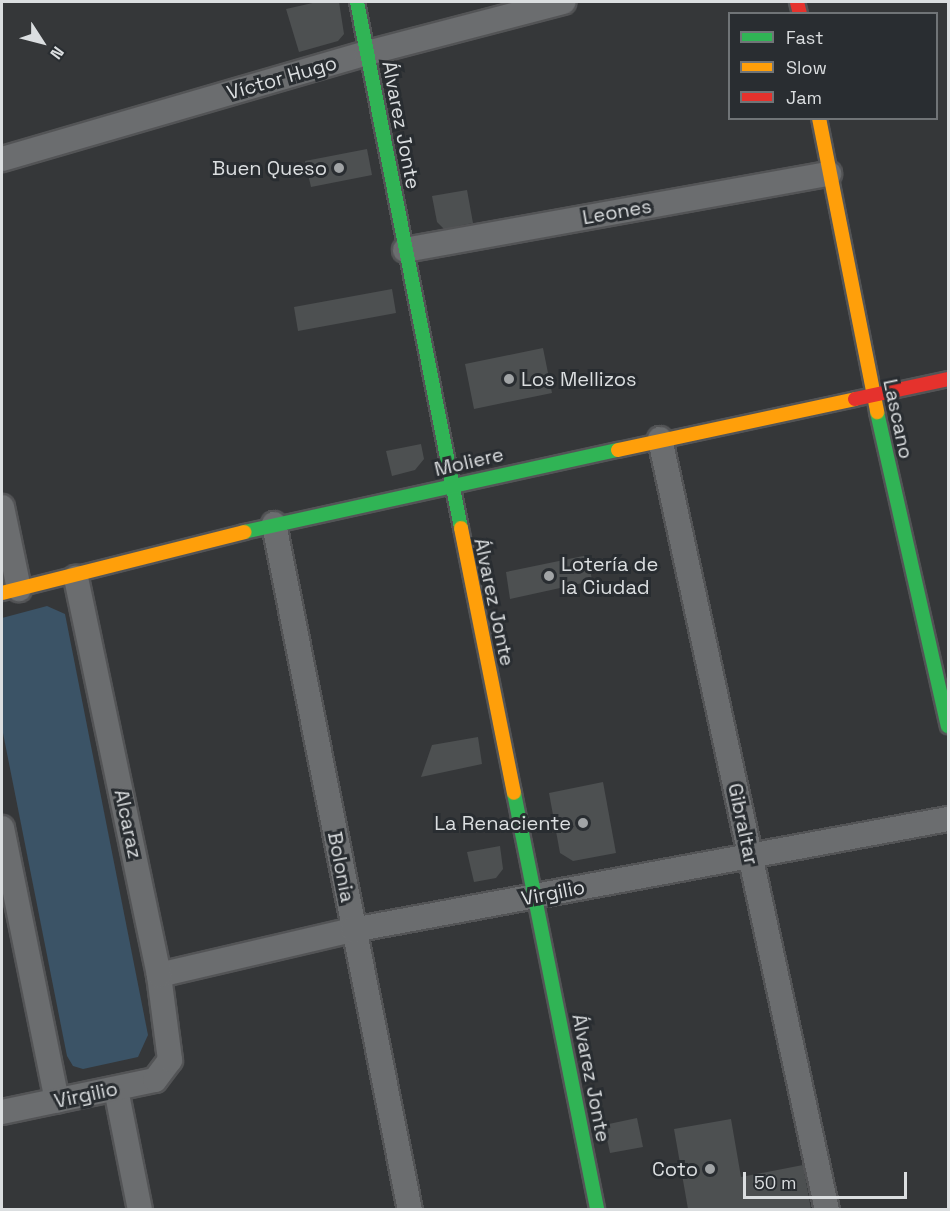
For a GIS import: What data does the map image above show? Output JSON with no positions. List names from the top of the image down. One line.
{"streets":{"street":["Víctor Hugo","Álvarez Jonte","Leones","Lascano","Moliere","Alcaraz","Gibraltar","Bolonia","Virgilio"]},"crossings":[["Víctor Hugo","Álvarez Jonte"],["Álvarez Jonte","Leones"],["Álvarez Jonte","Moliere"],["Álvarez Jonte","Virgilio"],["Leones","Lascano"],["Lascano","Moliere"],["Moliere","Alcaraz"],["Moliere","Gibraltar"],["Moliere","Bolonia"],["Alcaraz","Virgilio"],["Gibraltar","Virgilio"],["Bolonia","Virgilio"]],"places":["Buen Queso","Los Mellizos","Lotería de la Ciudad","La Renaciente","Coto"],"legend":["Fast","Slow","Jam"],"scale_bar":"50 m","north":"bottom right"}
